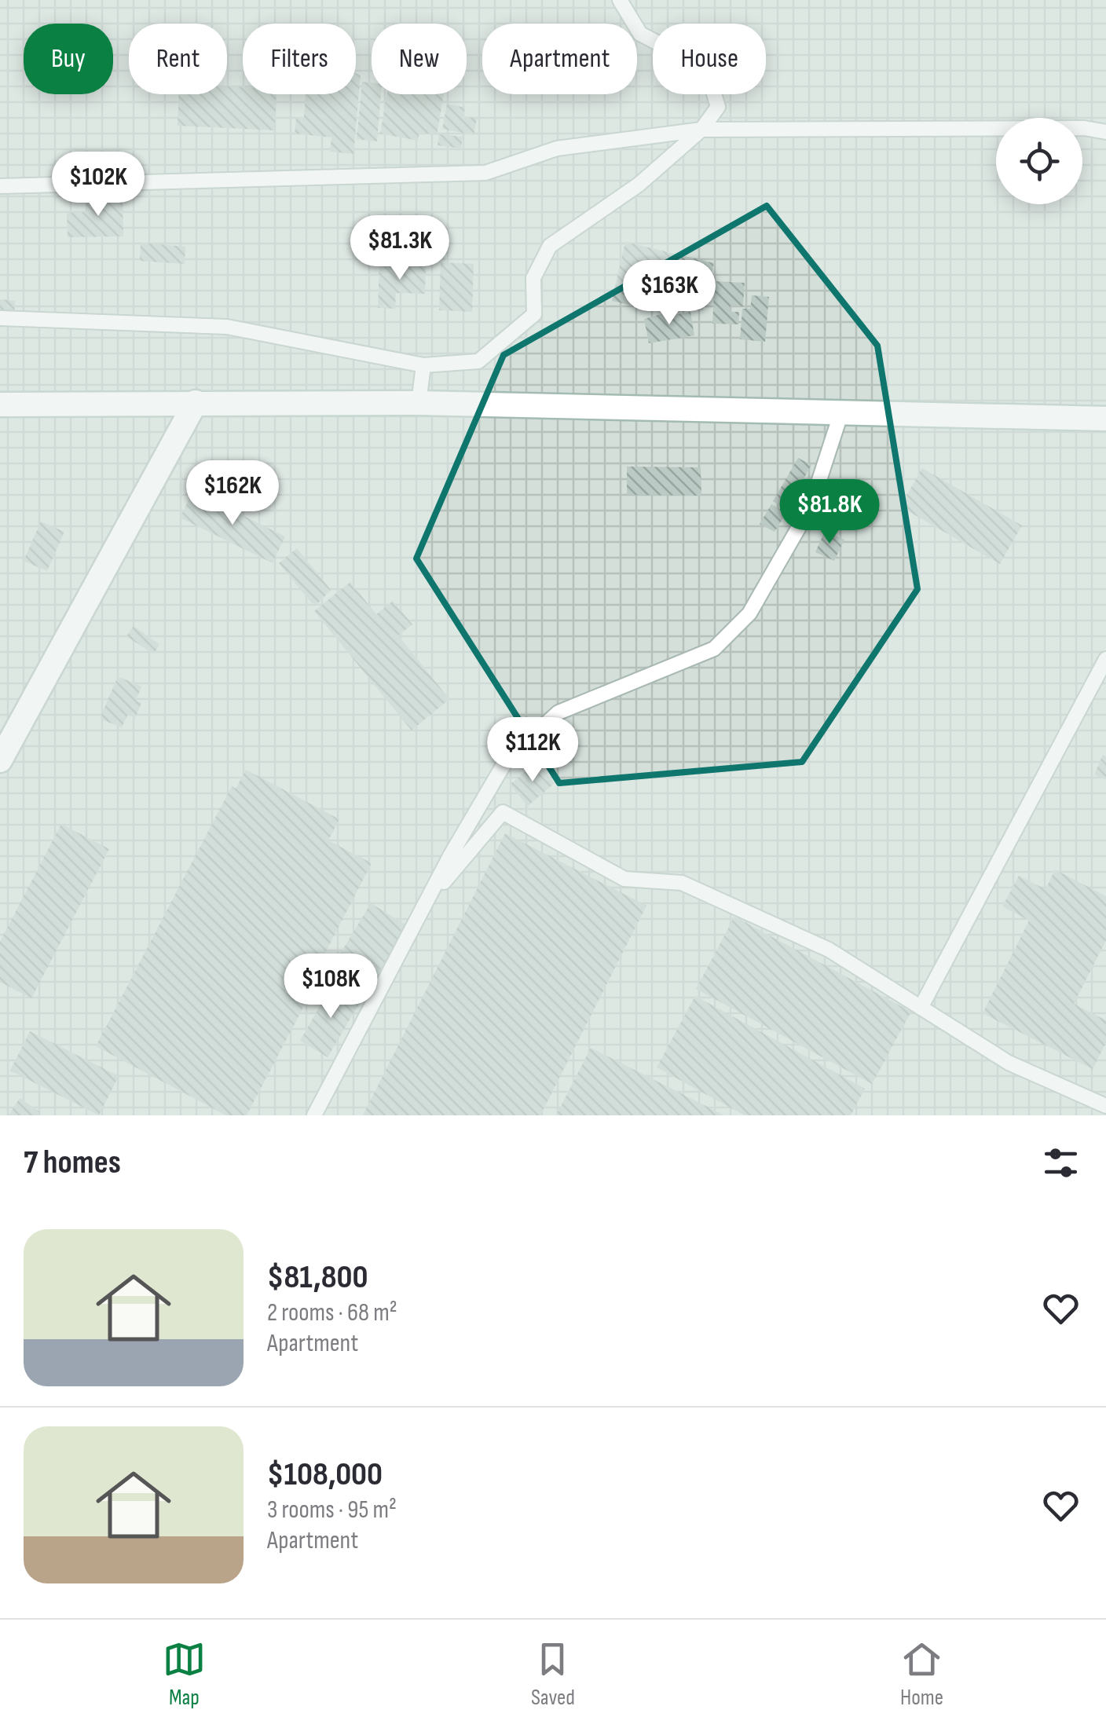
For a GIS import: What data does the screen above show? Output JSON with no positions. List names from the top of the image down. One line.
{"page":{"chip":["Buy","Rent","Filters","New","Apartment","House"],"price":["$102K","$81.3K","$163K","$162K","$81.8K","$112K","$108K"],"heading":"7 homes","list":[{"name":"$81,800","note":"2 rooms · 68 m² · Apartment"},{"name":"$108,000","note":"3 rooms · 95 m² · Apartment"}],"tabs":["Map","Saved","Home"]}}
